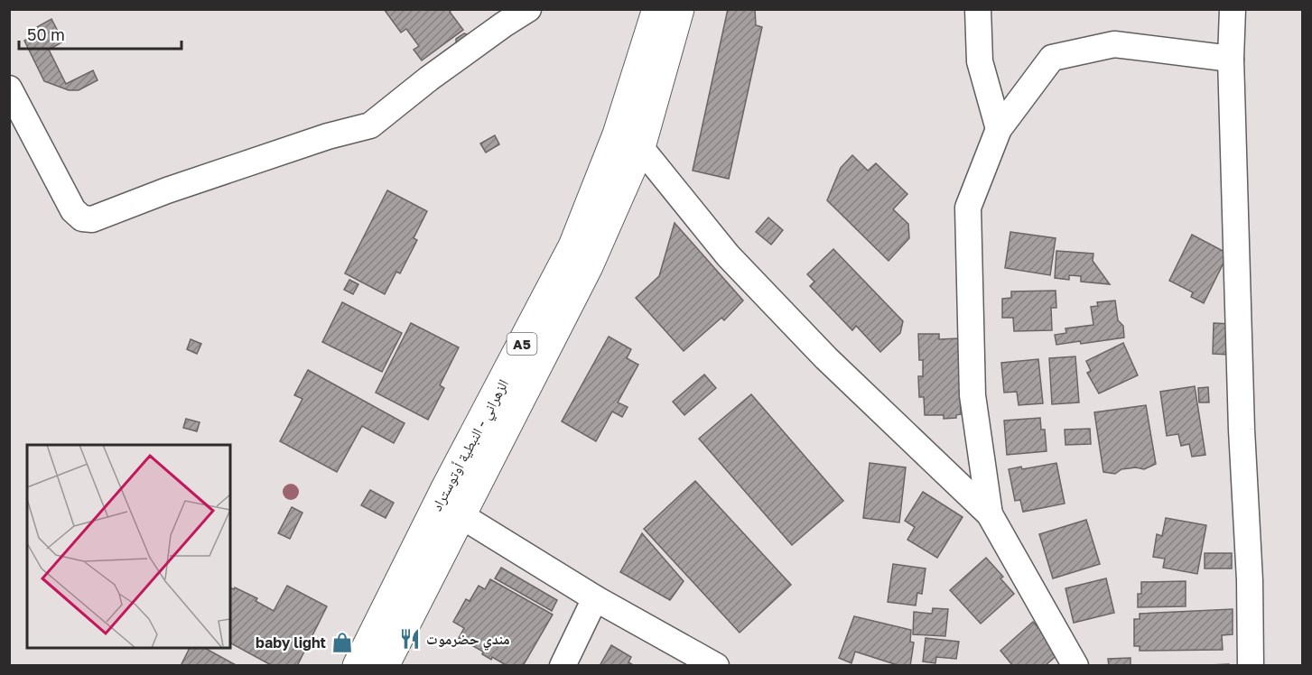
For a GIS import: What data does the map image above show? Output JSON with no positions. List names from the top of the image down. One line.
{"streets":{"highway":["A5","الزهراني - النبطية أوتوستراد"]},"places":{"restaurant":["مندي حضرموت"],"shop":["baby light"]},"scale_bar":"50 m"}
